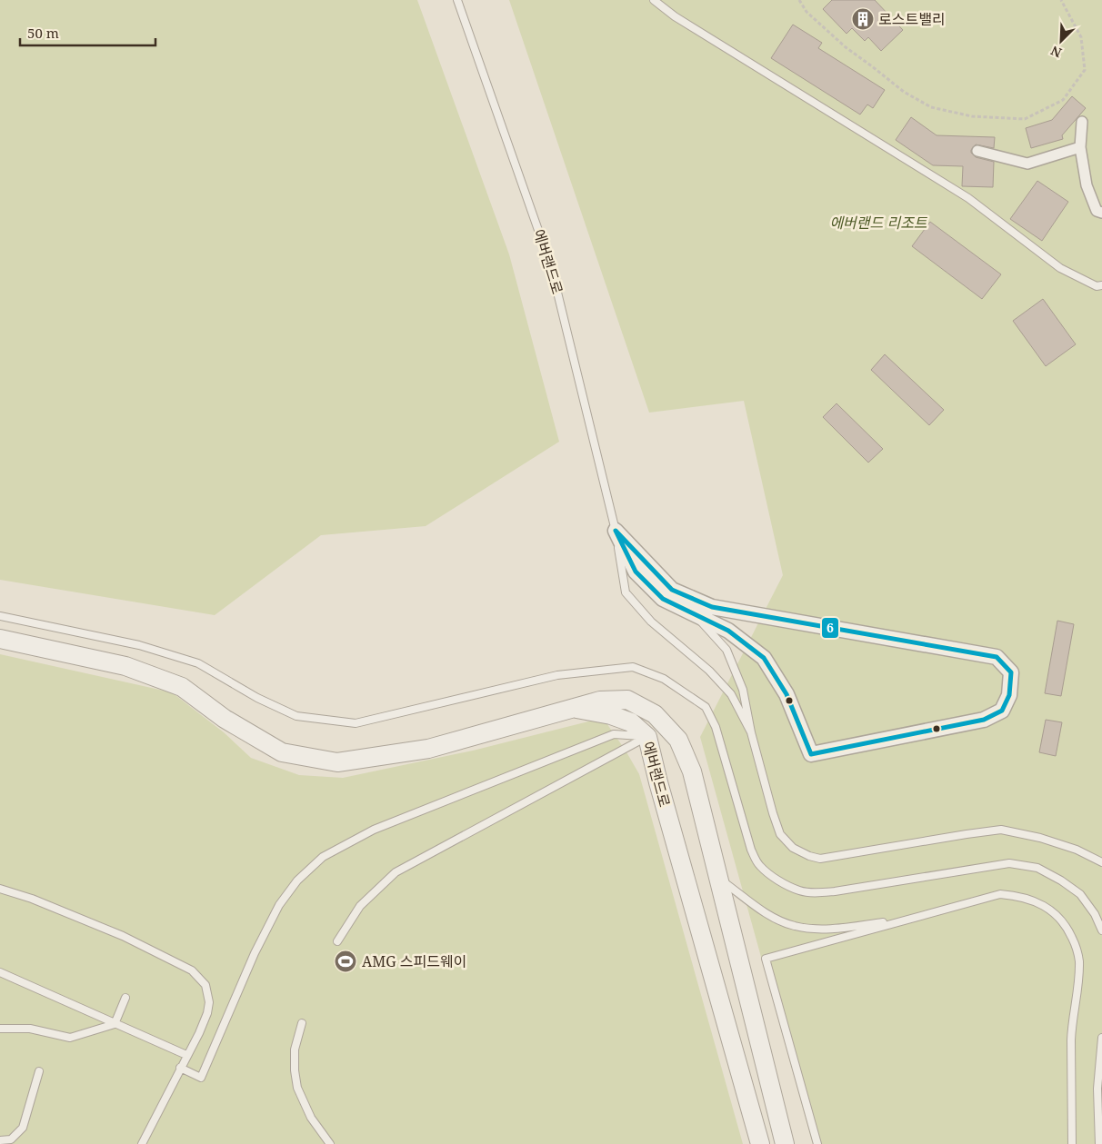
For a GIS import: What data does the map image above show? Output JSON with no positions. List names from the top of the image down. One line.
{"streets":{"street":["에버랜드로"]},"parks":["에버랜드 리조트"],"places":{"building":["로스트밸리"],"sports":["AMG 스피드웨이"]},"lines":["transit line 6"],"scale_bar":"50 m","north":"bottom left"}
